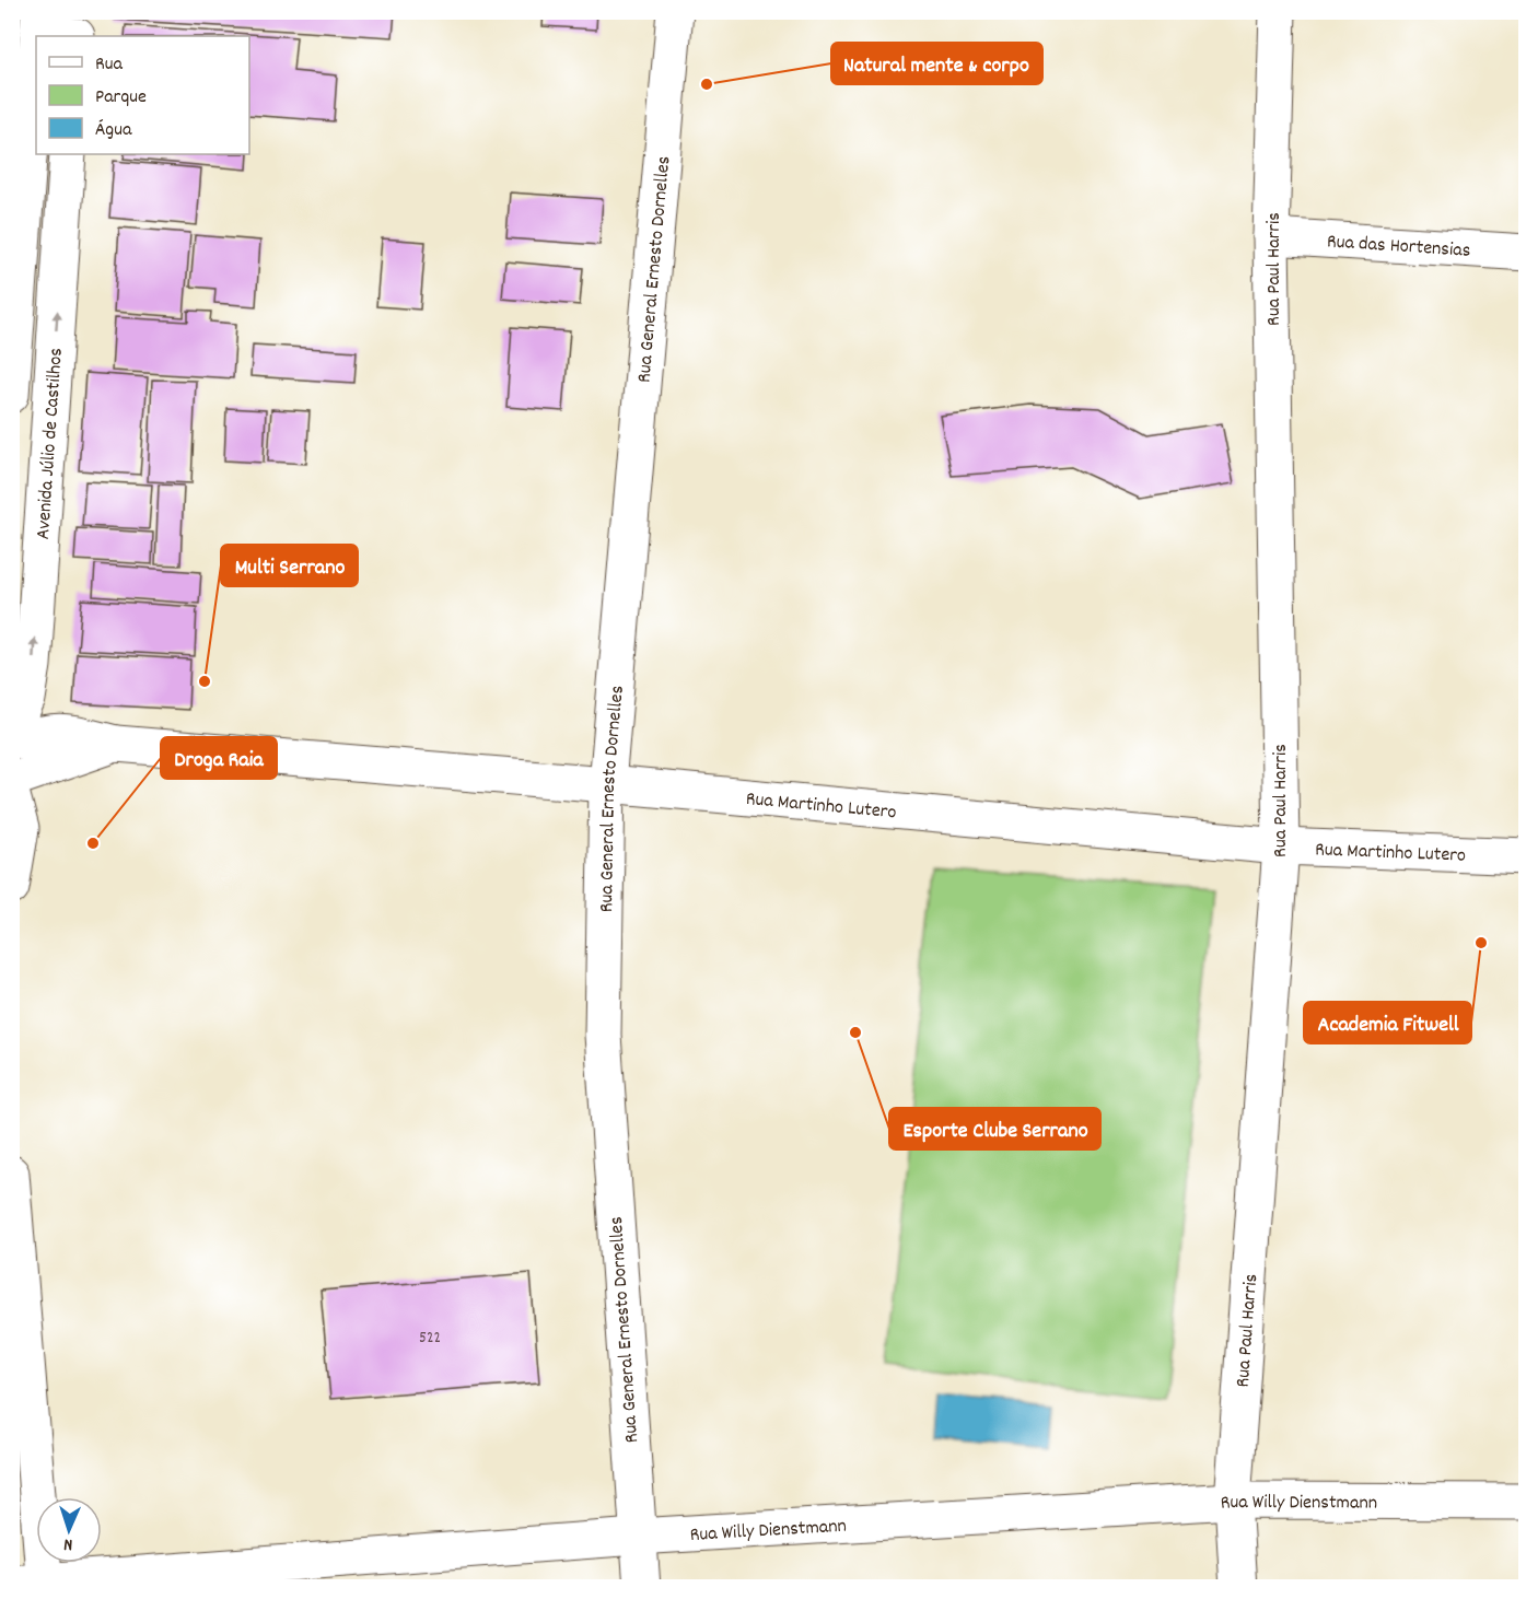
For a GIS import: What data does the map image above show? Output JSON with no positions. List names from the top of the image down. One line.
{"streets":{"street":["Rua das Hortensias","Rua General Ernesto Dornelles","Rua Paul Harris","Avenida Júlio de Castilhos","Rua Martinho Lutero","Rua Willy Dienstmann"]},"crossings":[["Rua das Hortensias","Rua Paul Harris"],["Rua General Ernesto Dornelles","Rua Martinho Lutero"],["Rua General Ernesto Dornelles","Rua Willy Dienstmann"],["Rua Paul Harris","Rua Martinho Lutero"],["Rua Paul Harris","Rua Willy Dienstmann"],["Avenida Júlio de Castilhos","Rua Martinho Lutero"]],"places":["Natural mente & corpo","Multi Serrano","Droga Raia","Academia Fitwell","Esporte Clube Serrano"],"house_numbers":["522"],"legend":["Rua","Parque","Água"],"north":"bottom"}
